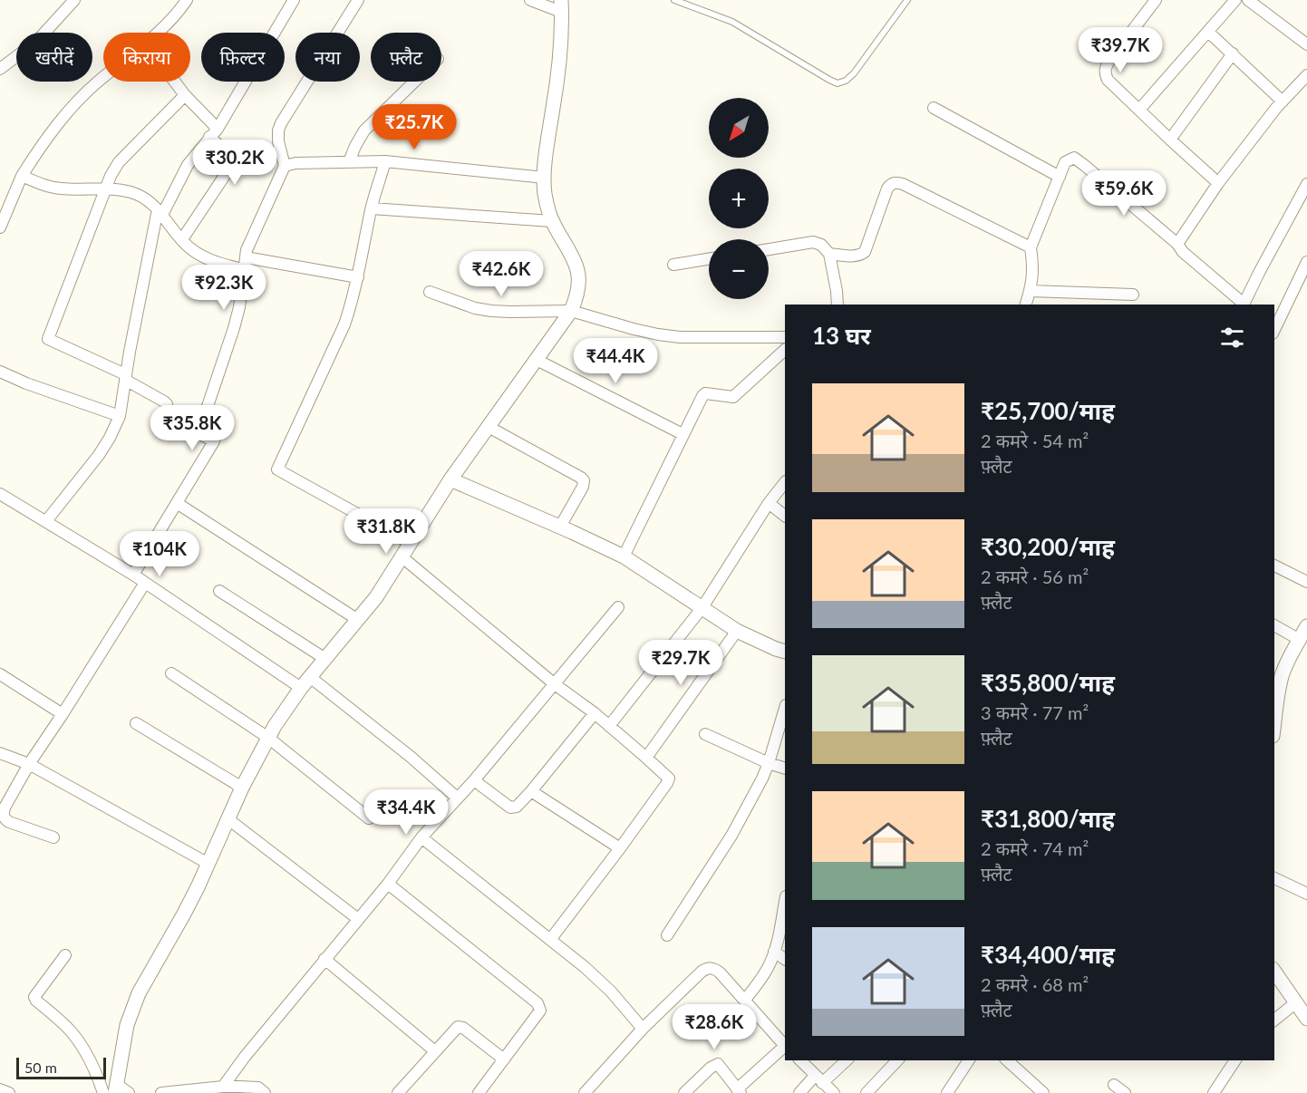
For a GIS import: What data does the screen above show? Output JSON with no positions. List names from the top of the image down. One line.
{"scale_bar":"50 m","north":"bottom left","page":{"price":["₹39.7K","₹25.7K","₹30.2K","₹59.6K","₹42.6K","₹92.3K","₹44.4K","₹35.8K","₹31.8K","₹104K","₹29.7K","₹34.4K","₹28.6K"],"chip":["खरीदें","किराया","फ़िल्टर","नया","फ़्लैट"],"map_buttons":["+","−"],"heading":"13 घर","list":[{"name":"₹25,700/माह","note":"2 कमरे · 54 m² · फ़्लैट"},{"name":"₹30,200/माह","note":"2 कमरे · 56 m² · फ़्लैट"},{"name":"₹35,800/माह","note":"3 कमरे · 77 m² · फ़्लैट"},{"name":"₹31,800/माह","note":"2 कमरे · 74 m² · फ़्लैट"},{"name":"₹34,400/माह","note":"2 कमरे · 68 m² · फ़्लैट"}],"scale":"50 m"}}
